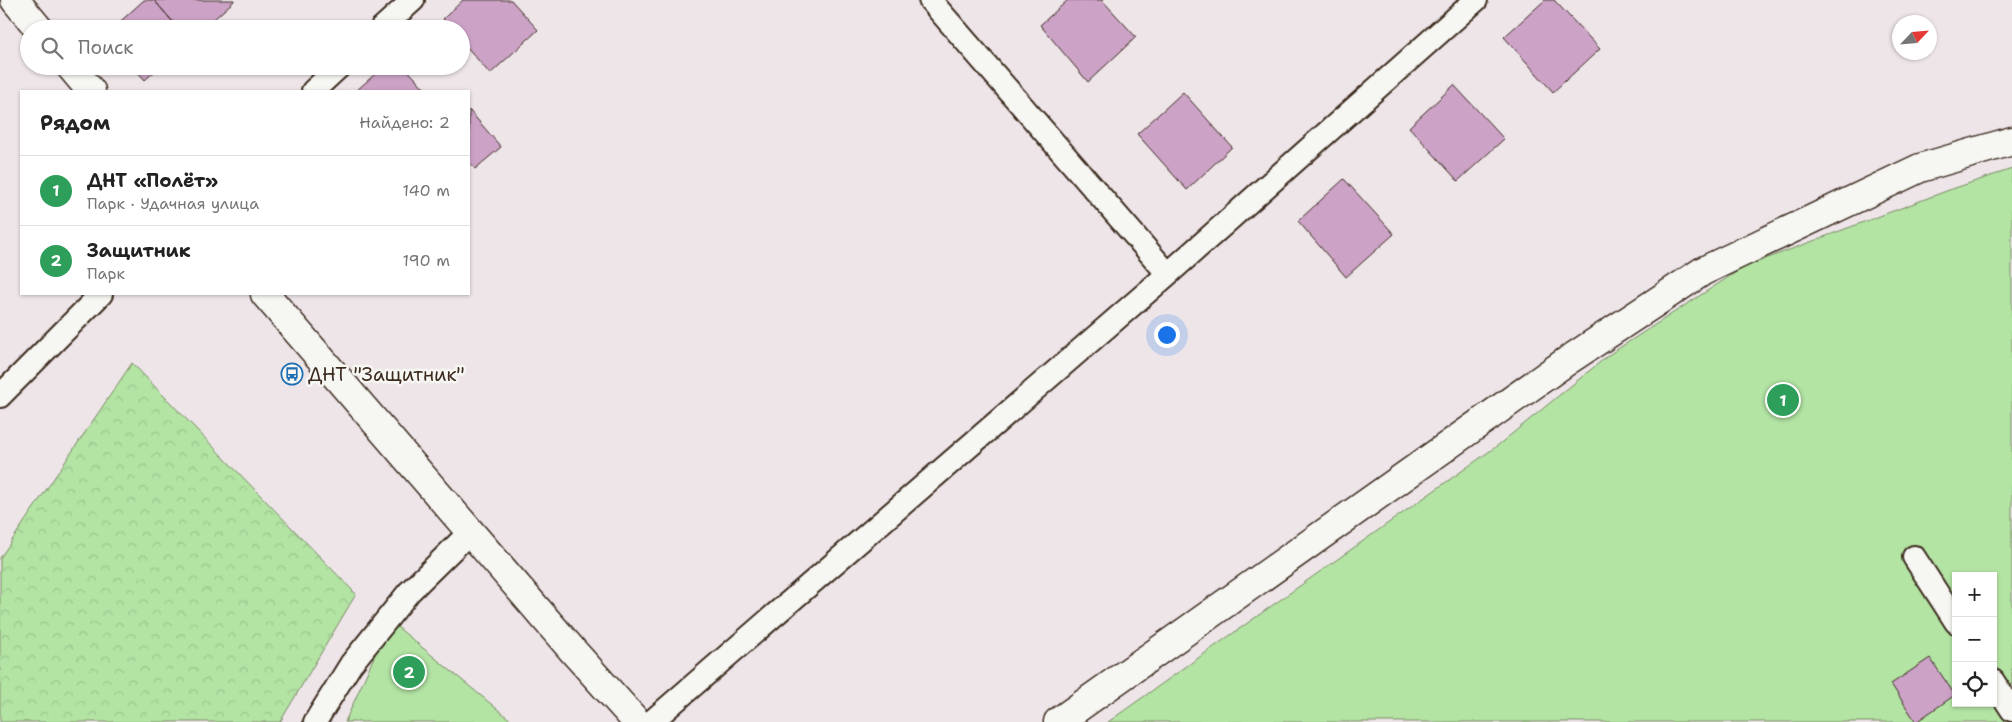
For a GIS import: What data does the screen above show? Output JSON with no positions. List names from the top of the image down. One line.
{"places":{"bus stop":["ДНТ \"Защитник\""]},"north":"top right","page":{"search":"Поиск","heading":["Рядом","Найдено: 2"],"list":[{"mark":"1","name":"ДНТ «Полёт»","note":"Парк · Удачная улица","value":"140 m"},{"mark":"2","name":"Защитник","note":"Парк","value":"190 m"}],"pins":["1","2"],"map_buttons":["+","−"]}}
